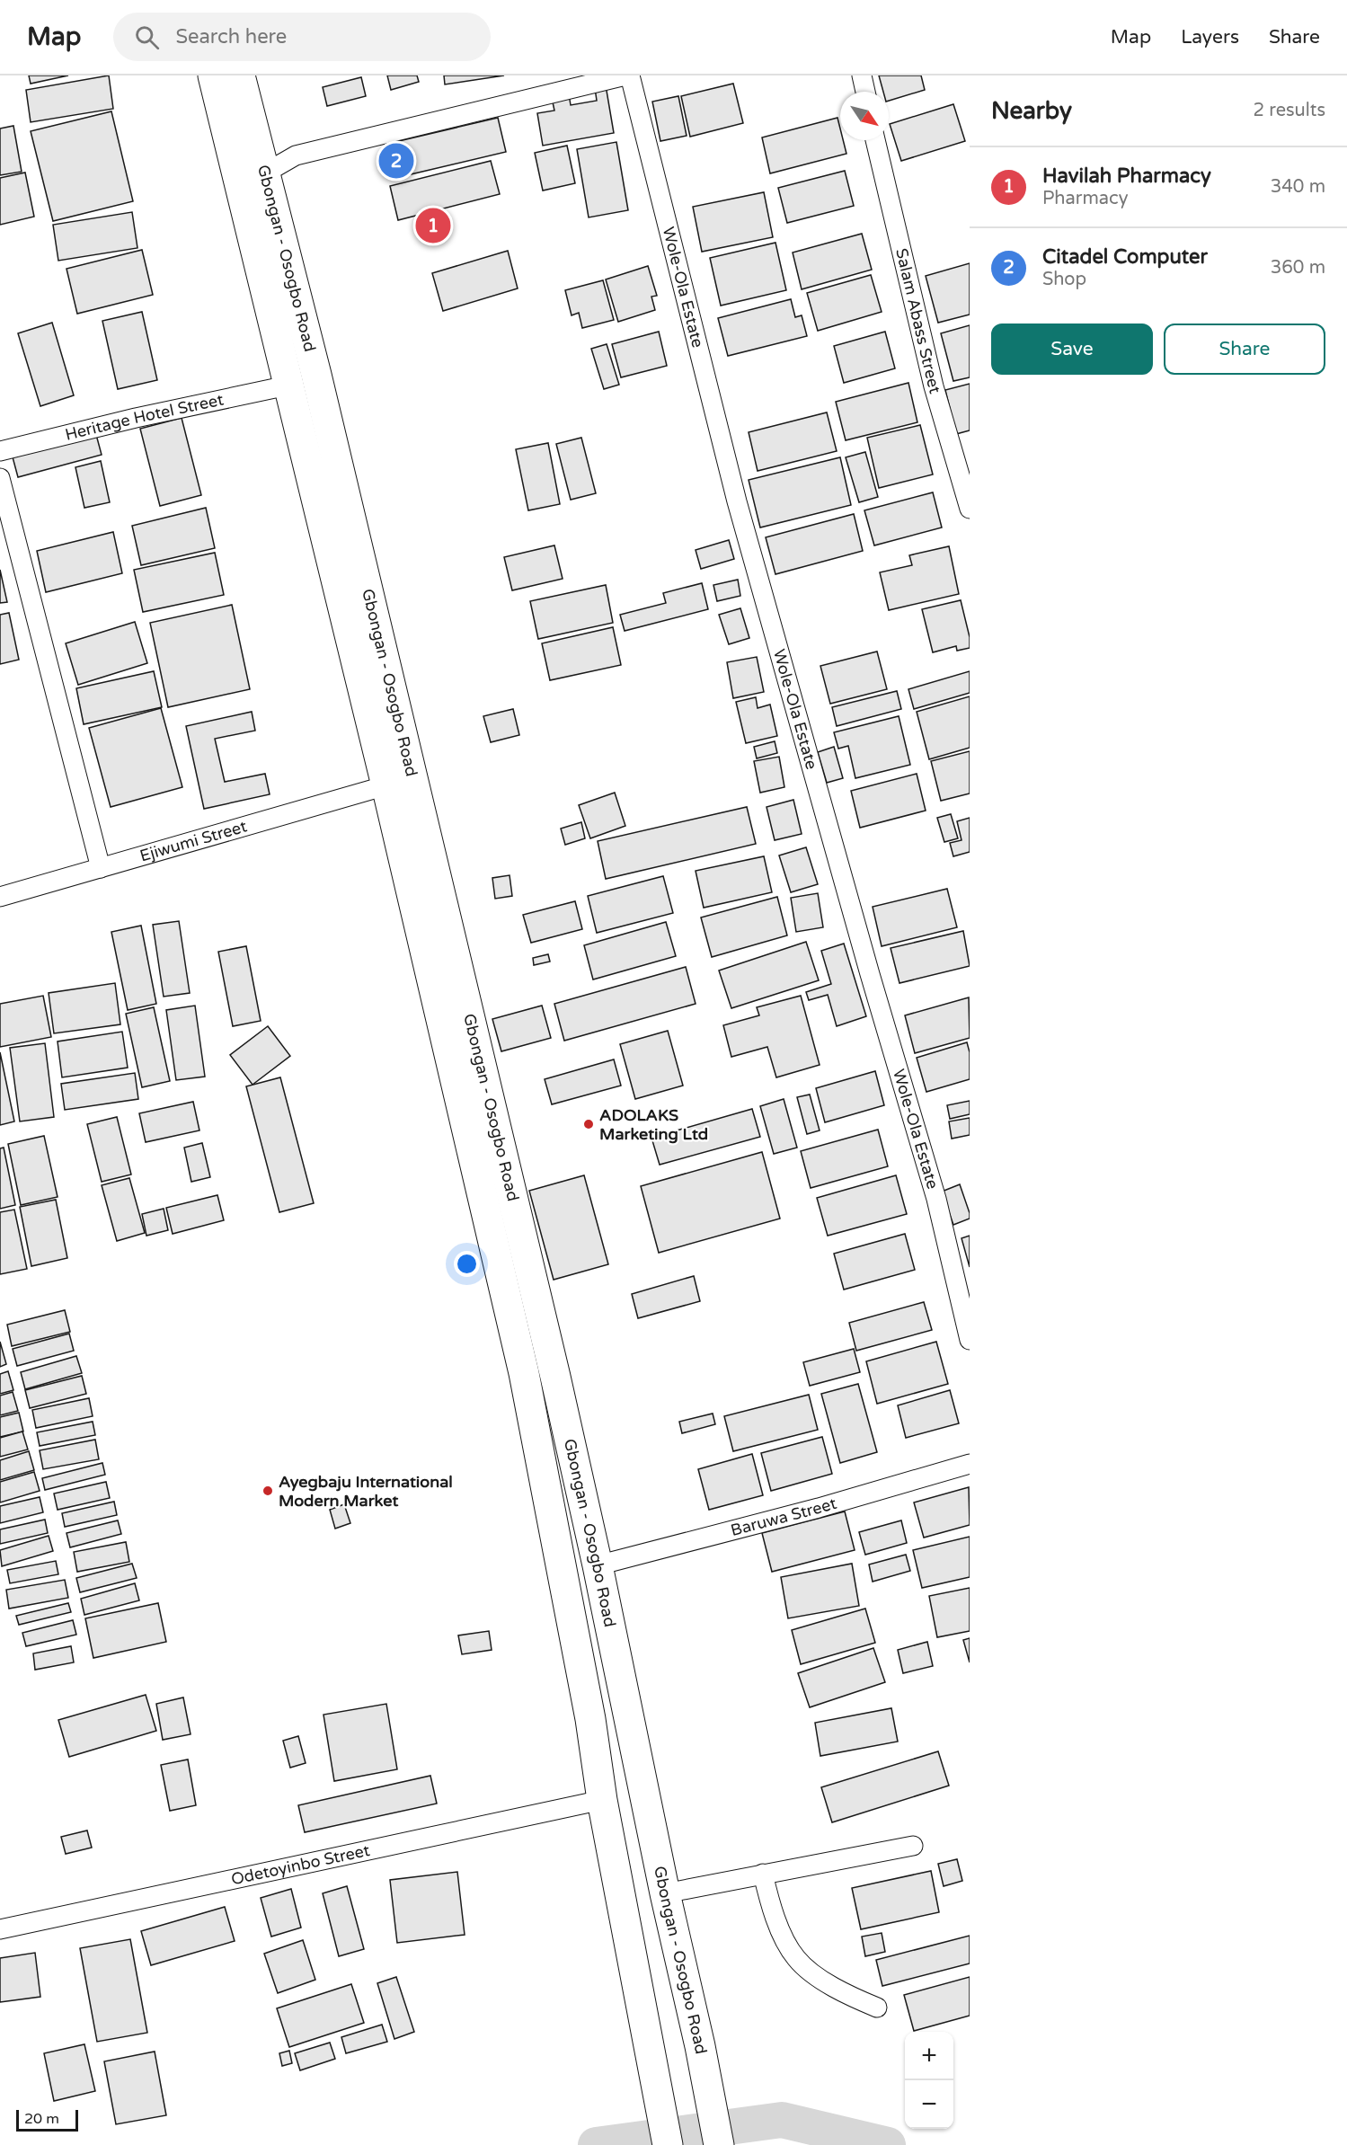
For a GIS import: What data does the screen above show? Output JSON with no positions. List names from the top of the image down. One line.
{"streets":{"main road":["Gbongan - Osogbo Road"],"street":["Wole-Ola Estate","Salam Abass Street","Heritage Hotel Street","Ejiwumi Street","Baruwa Street","Odetoyinbo Street"]},"crossings":[["Gbongan - Osogbo Road","Heritage Hotel Street"],["Gbongan - Osogbo Road","Ejiwumi Street"],["Gbongan - Osogbo Road","Baruwa Street"],["Gbongan - Osogbo Road","Odetoyinbo Street"]],"places":["ADOLAKS Marketing Ltd","Ayegbaju International Modern Market"],"scale_bar":"20 m","north":"bottom right","page":{"header":"Map","search":"Search here","nav":["Map","Layers","Share"],"heading":["Nearby","2 results"],"pins":["2","1"],"list":[{"mark":"1","name":"Havilah Pharmacy","note":"Pharmacy","value":"340 m"},{"mark":"2","name":"Citadel Computer","note":"Shop","value":"360 m"}],"buttons":["Save","Share"],"map_buttons":["+","−"],"scale":"20 m"}}
